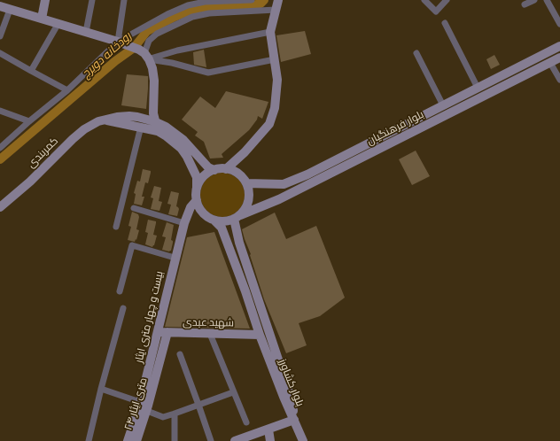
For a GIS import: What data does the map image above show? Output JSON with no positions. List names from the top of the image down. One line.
{"streets":{"main road":["بلوار فرهنگیان","کمربندی","بیست و چهار متری ایثار","شهید عبدی","بلوار کشاورز","۲۴ متری ایثار"]},"crossings":[["بلوار فرهنگیان","کمربندی"],["بلوار فرهنگیان","بیست و چهار متری ایثار"],["بلوار فرهنگیان","بلوار کشاورز"],["کمربندی","بیست و چهار متری ایثار"],["کمربندی","بلوار کشاورز"],["بیست و چهار متری ایثار","شهید عبدی"],["بیست و چهار متری ایثار","بلوار کشاورز"],["بیست و چهار متری ایثار","۲۴ متری ایثار"],["شهید عبدی","بلوار کشاورز"],["شهید عبدی","۲۴ متری ایثار"]],"water":["رودخانه دویرج"]}
